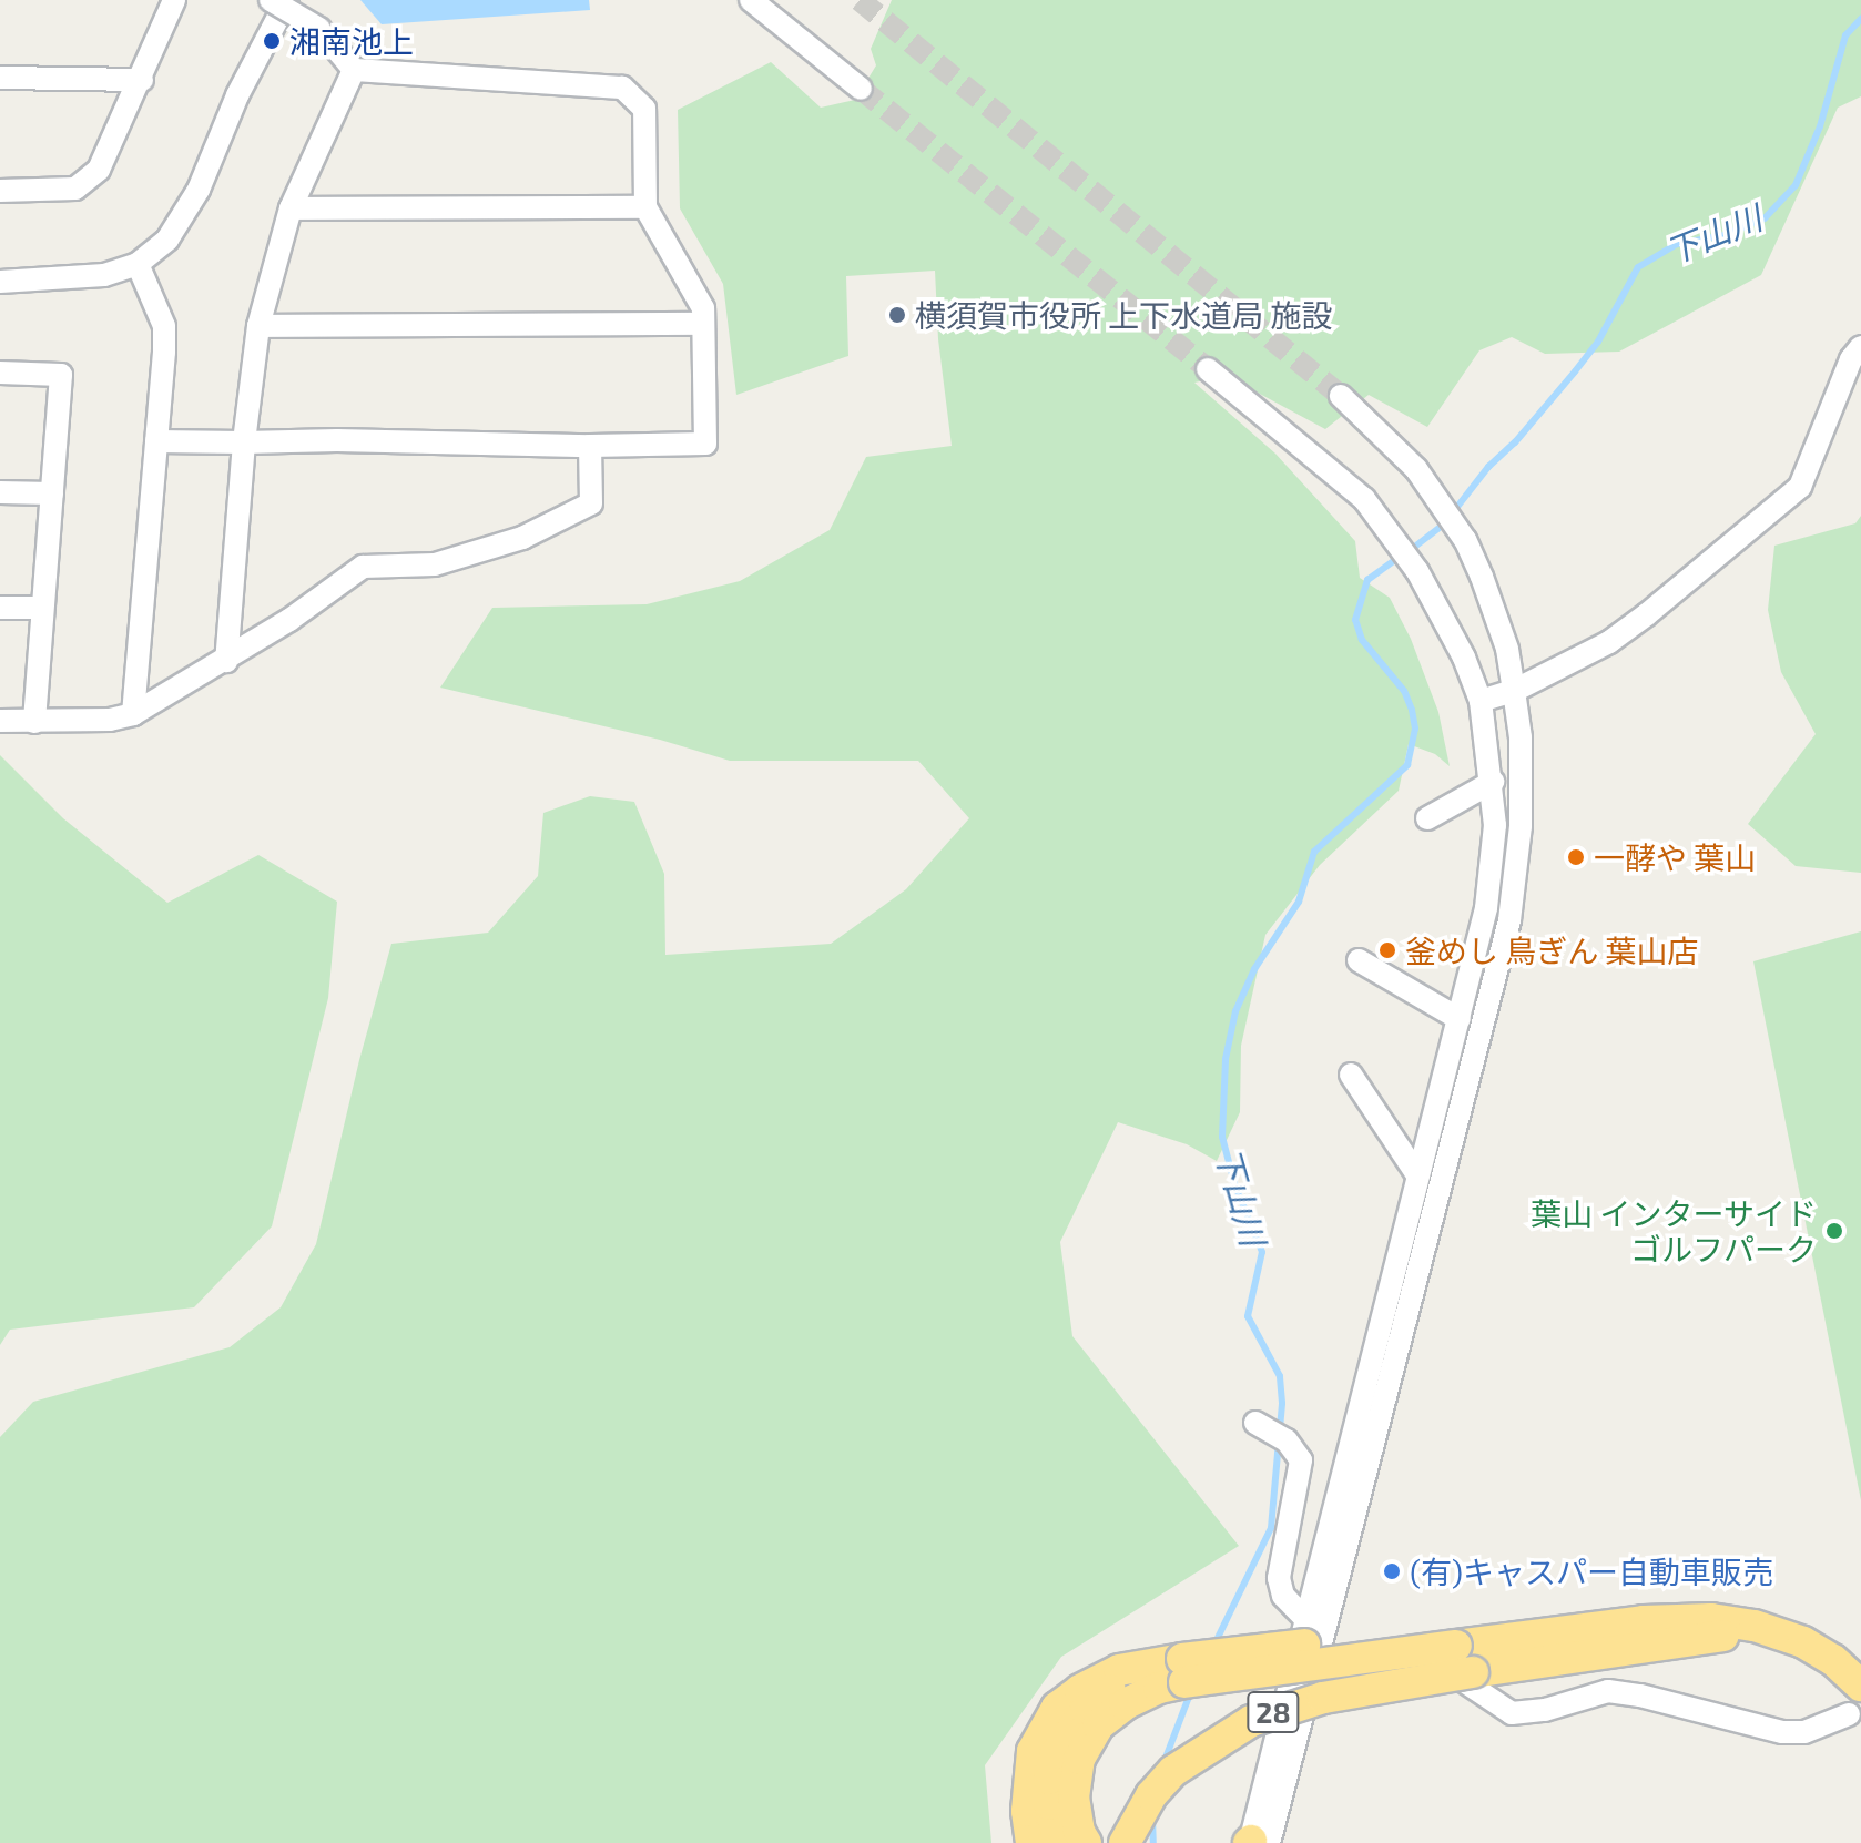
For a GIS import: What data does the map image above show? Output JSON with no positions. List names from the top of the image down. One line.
{"streets":{"highway":["28"]},"water":["下山川"],"places":["湘南池上","横須賀市役所 上下水道局 施設","一酵や 葉山","釜めし 鳥ぎん 葉山店","葉山 インターサイド ゴルフパーク","(有)キャスパー自動車販売"]}
